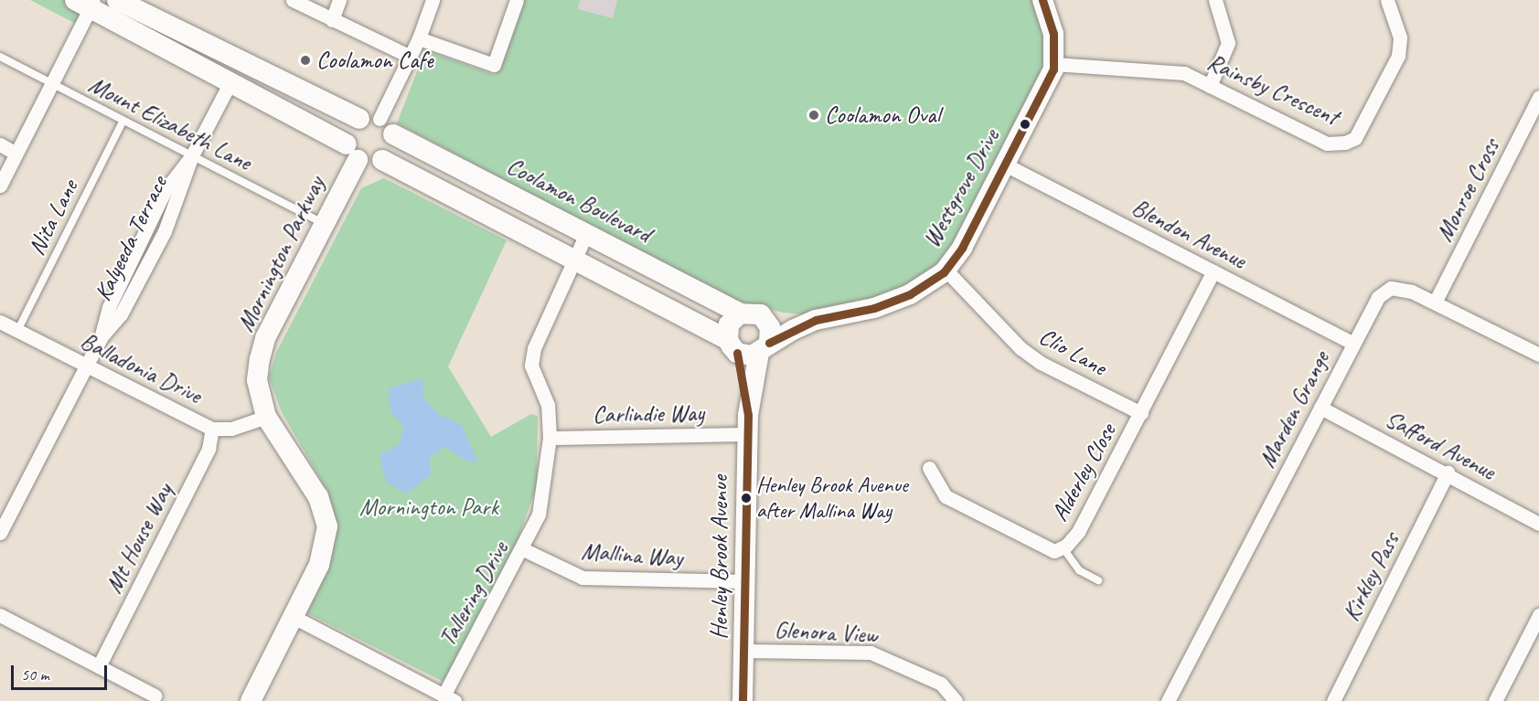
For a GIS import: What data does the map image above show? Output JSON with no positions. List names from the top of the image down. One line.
{"streets":{"street":["Rainsby Crescent","Westgrove Drive","Monroe Cross","Coolamon Boulevard","Blendon Avenue","Kalyeeda Terrace","Mornington Parkway","Clio Lane","Balladonia Drive","Marden Grange","Carlindie Way","Safford Avenue","Alderley Close","Mt House Way","Mallina Way","Henley Brook Avenue","Kirkley Pass","Tallering Drive","Glenora View"],"lane":["Mount Elizabeth Lane","Nita Lane"]},"crossings":[["Rainsby Crescent","Westgrove Drive"],["Mount Elizabeth Lane","Nita Lane"],["Mount Elizabeth Lane","Kalyeeda Terrace"],["Mount Elizabeth Lane","Mornington Parkway"],["Westgrove Drive","Coolamon Boulevard"],["Westgrove Drive","Blendon Avenue"],["Westgrove Drive","Clio Lane"],["Westgrove Drive","Henley Brook Avenue"],["Monroe Cross","Marden Grange"],["Coolamon Boulevard","Mornington Parkway"],["Coolamon Boulevard","Henley Brook Avenue"],["Coolamon Boulevard","Tallering Drive"],["Nita Lane","Balladonia Drive"],["Blendon Avenue","Marden Grange"],["Blendon Avenue","Alderley Close"],["Kalyeeda Terrace","Balladonia Drive"],["Mornington Parkway","Balladonia Drive"],["Clio Lane","Alderley Close"],["Balladonia Drive","Mt House Way"],["Marden Grange","Safford Avenue"],["Carlindie Way","Henley Brook Avenue"],["Carlindie Way","Tallering Drive"],["Safford Avenue","Kirkley Pass"],["Mallina Way","Henley Brook Avenue"],["Mallina Way","Tallering Drive"],["Henley Brook Avenue","Glenora View"]],"parks":["Mornington Park"],"places":["Coolamon Cafe","Coolamon Oval","Henley Brook Avenue after Mallina Way"],"scale_bar":"50 m"}
